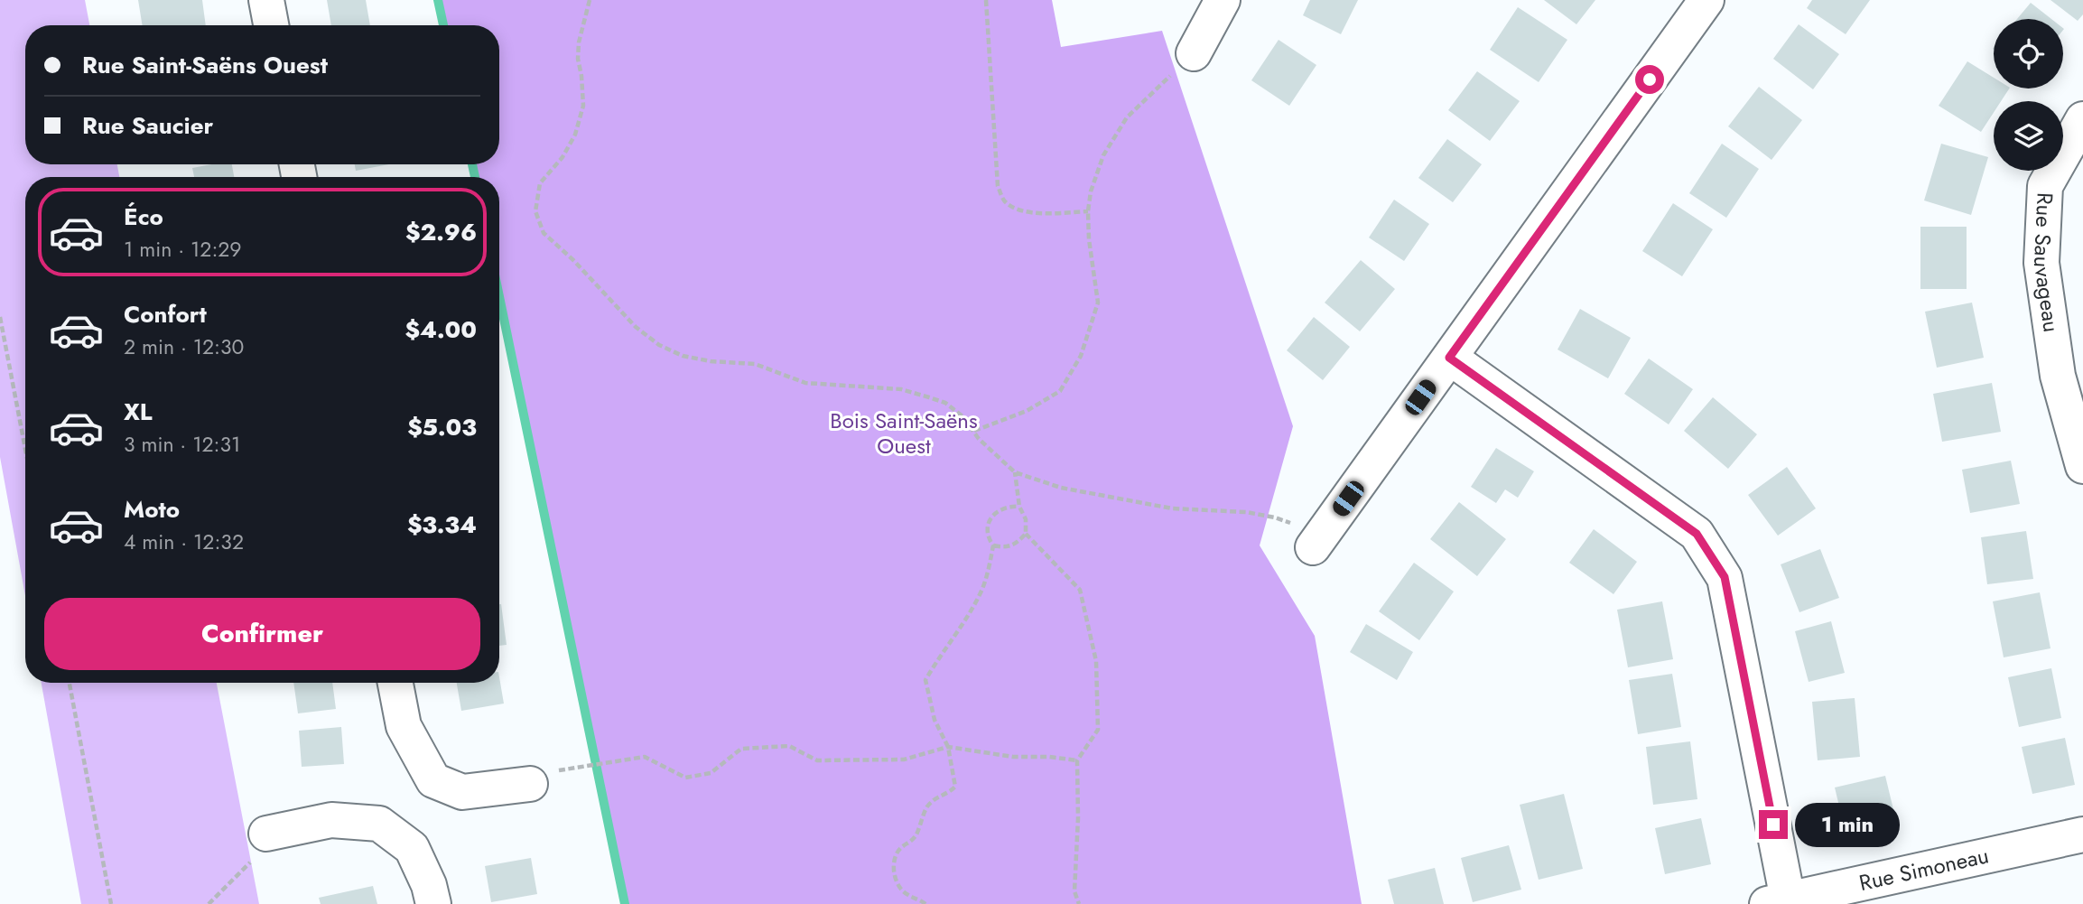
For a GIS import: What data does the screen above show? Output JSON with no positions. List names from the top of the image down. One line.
{"streets":{"street":["Rue Sauvageau","Rue Simoneau"]},"parks":["Bois Saint-Saëns Ouest"],"page":{"banner":["Rue Saint-Saëns Ouest","Rue Saucier"],"list":[{"name":"Éco","note":"1 min · 12:29","value":"$2.96"},{"name":"Confort","note":"2 min · 12:30","value":"$4.00"},{"name":"XL","note":"3 min · 12:31","value":"$5.03"},{"name":"Moto","note":"4 min · 12:32","value":"$3.34"}],"buttons":"Confirmer","bubble":"1 min"}}
